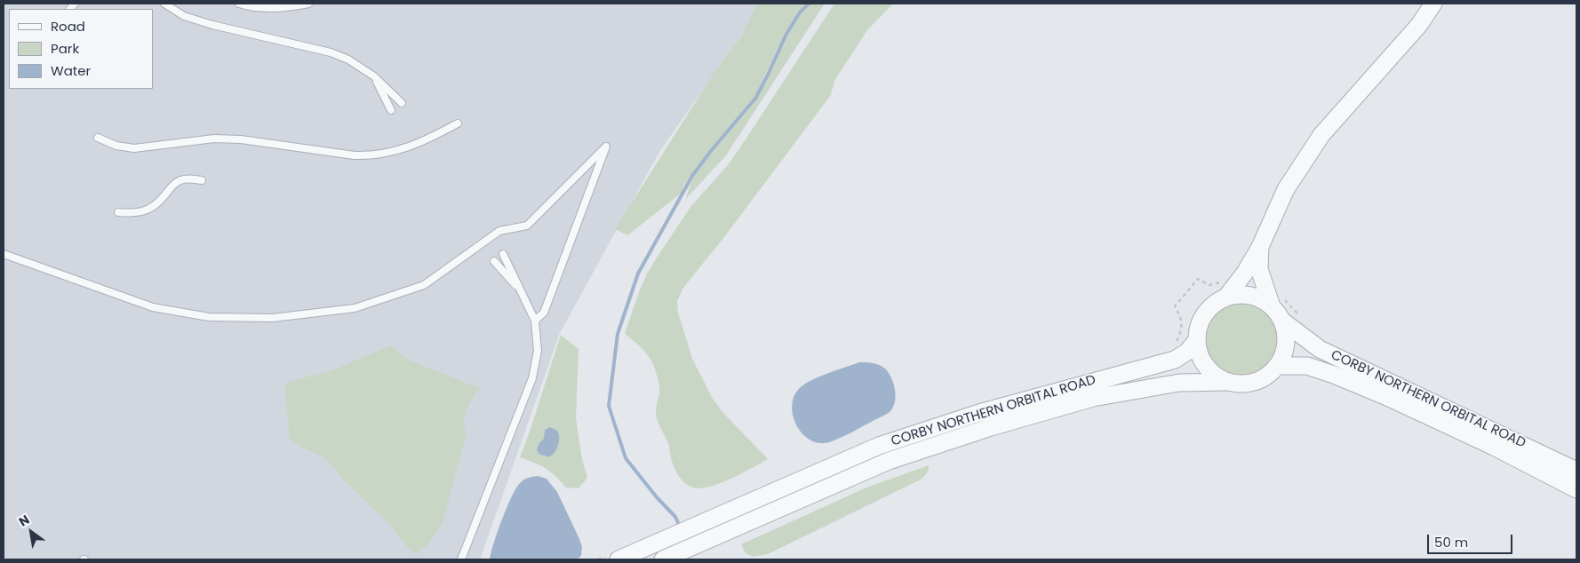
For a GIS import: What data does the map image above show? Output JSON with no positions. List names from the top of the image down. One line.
{"streets":{"street":["CORBY NORTHERN ORBITAL ROAD"]},"legend":["Road","Park","Water"],"scale_bar":"50 m","north":"top left"}
